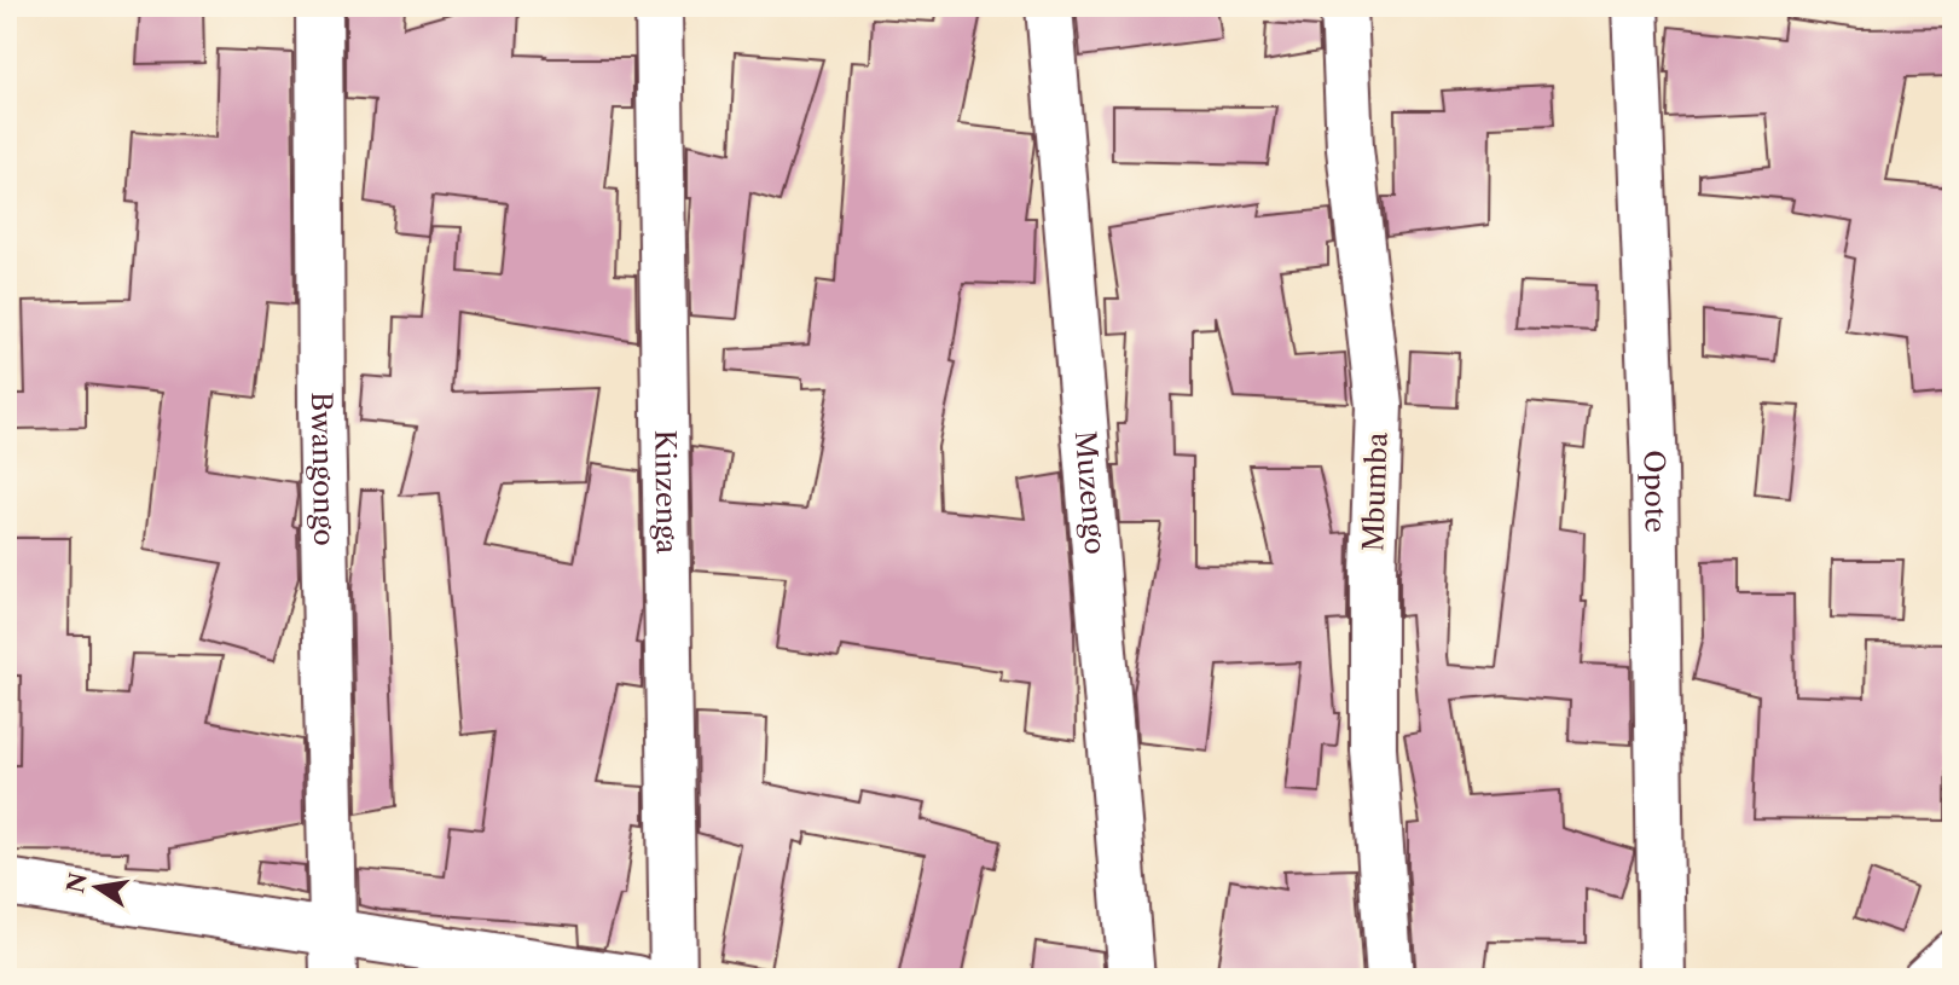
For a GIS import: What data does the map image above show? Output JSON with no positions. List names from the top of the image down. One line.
{"streets":{"street":["Bwangongo","Muzengo","Mbumba","Opote","Kinzenga"]},"north":"left"}
